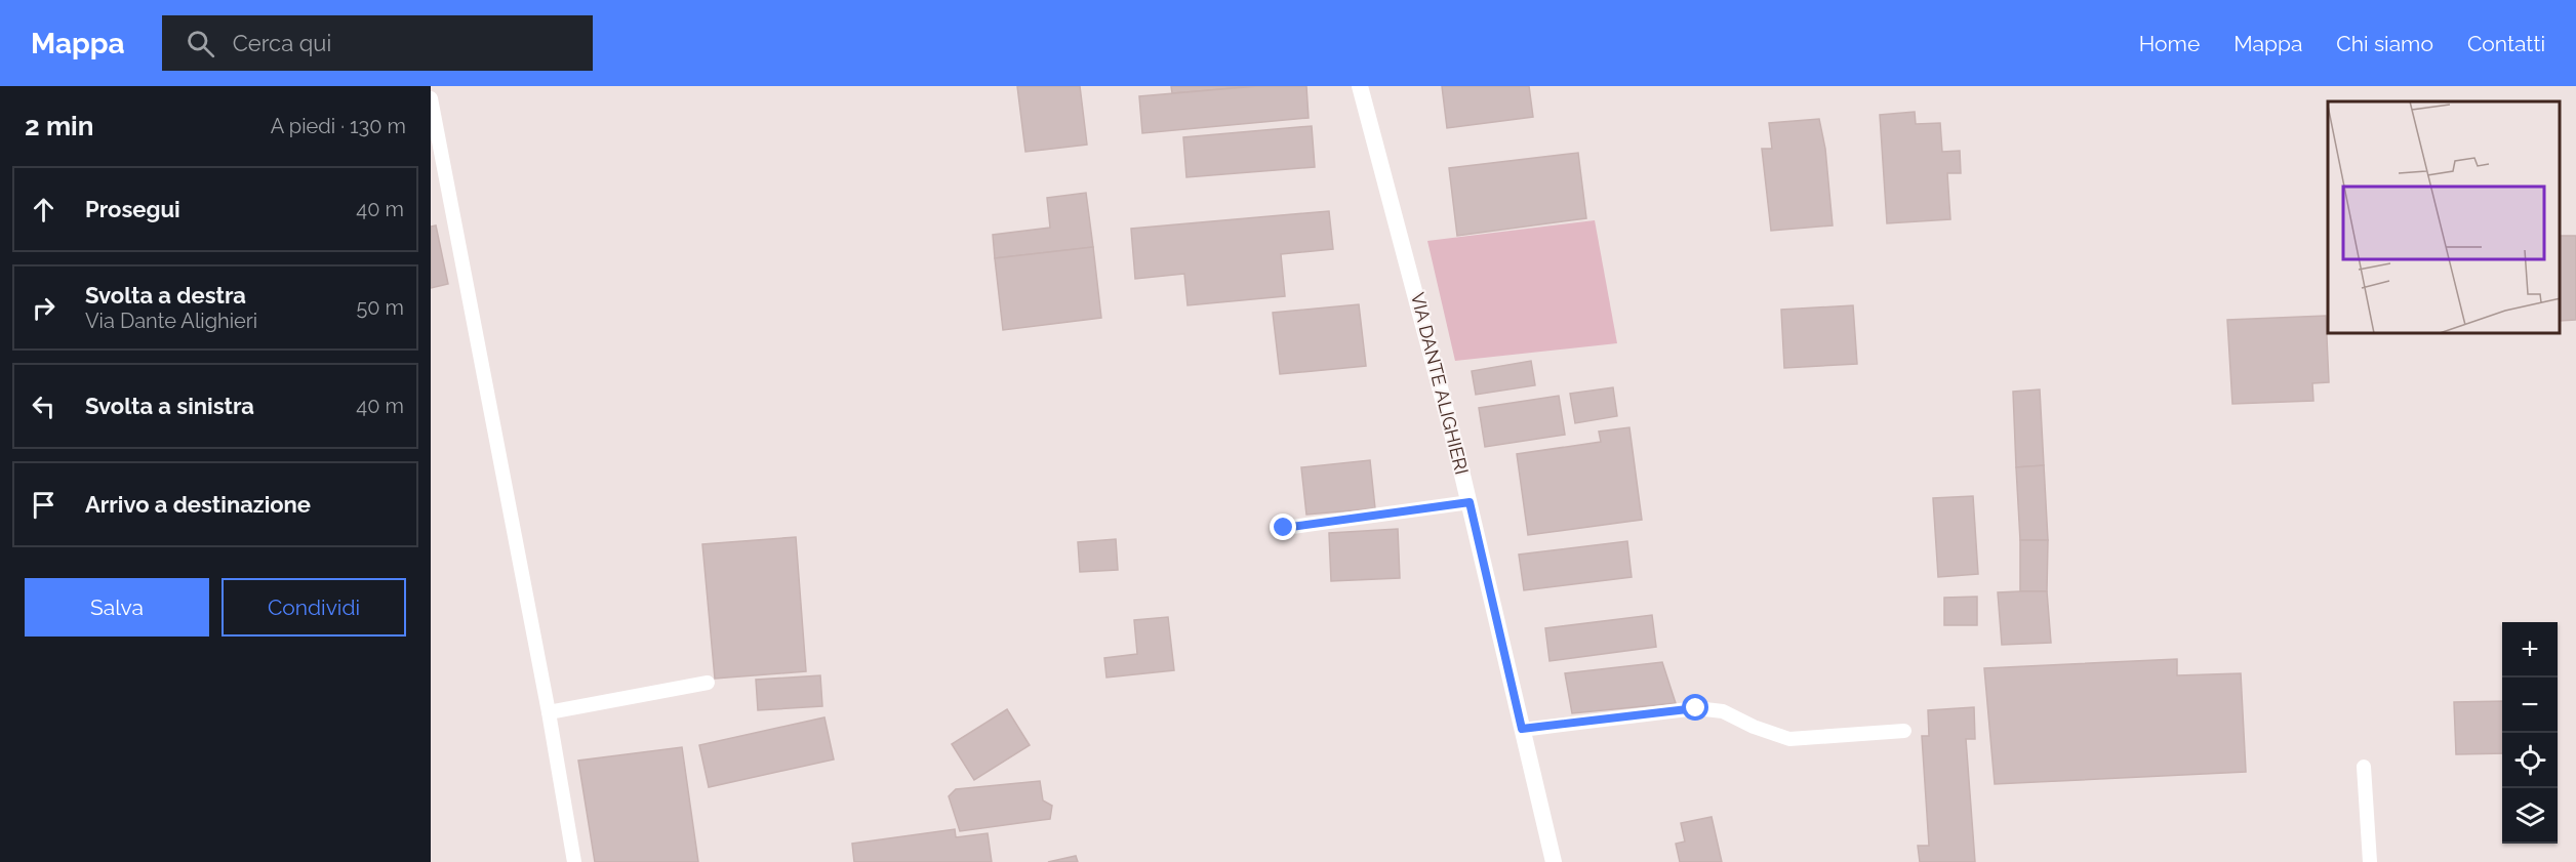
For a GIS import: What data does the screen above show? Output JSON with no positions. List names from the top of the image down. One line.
{"streets":{"street":["VIA DANTE ALIGHIERI"]},"page":{"header":"Mappa","search":"Cerca qui","nav":["Home","Mappa","Chi siamo","Contatti"],"heading":["2 min","A piedi · 130 m"],"list":[["Prosegui","40 m"],["Svolta a destra","Via Dante Alighieri","50 m"],["Svolta a sinistra","40 m"],"Arrivo a destinazione"],"buttons":["Salva","Condividi"],"map_buttons":["+","−"]}}
